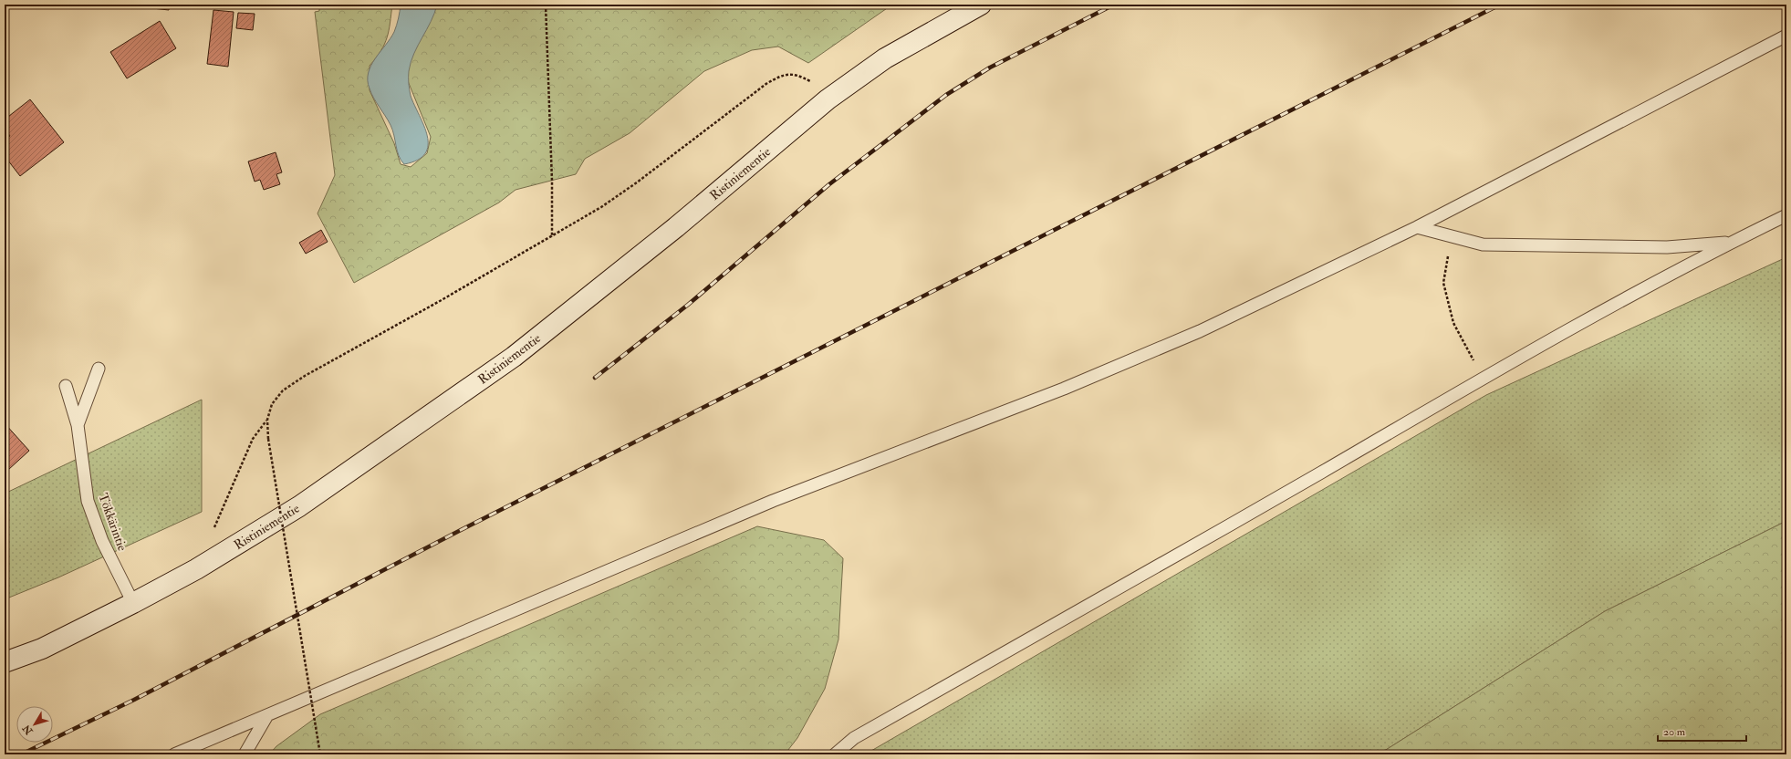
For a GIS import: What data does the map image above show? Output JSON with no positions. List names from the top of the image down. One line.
{"streets":{"street":["Ristiniementie"],"lane":["Tökkärintie"]},"crossings":[["Ristiniementie","Tökkärintie"]],"scale_bar":"20 m","north":"bottom left"}
